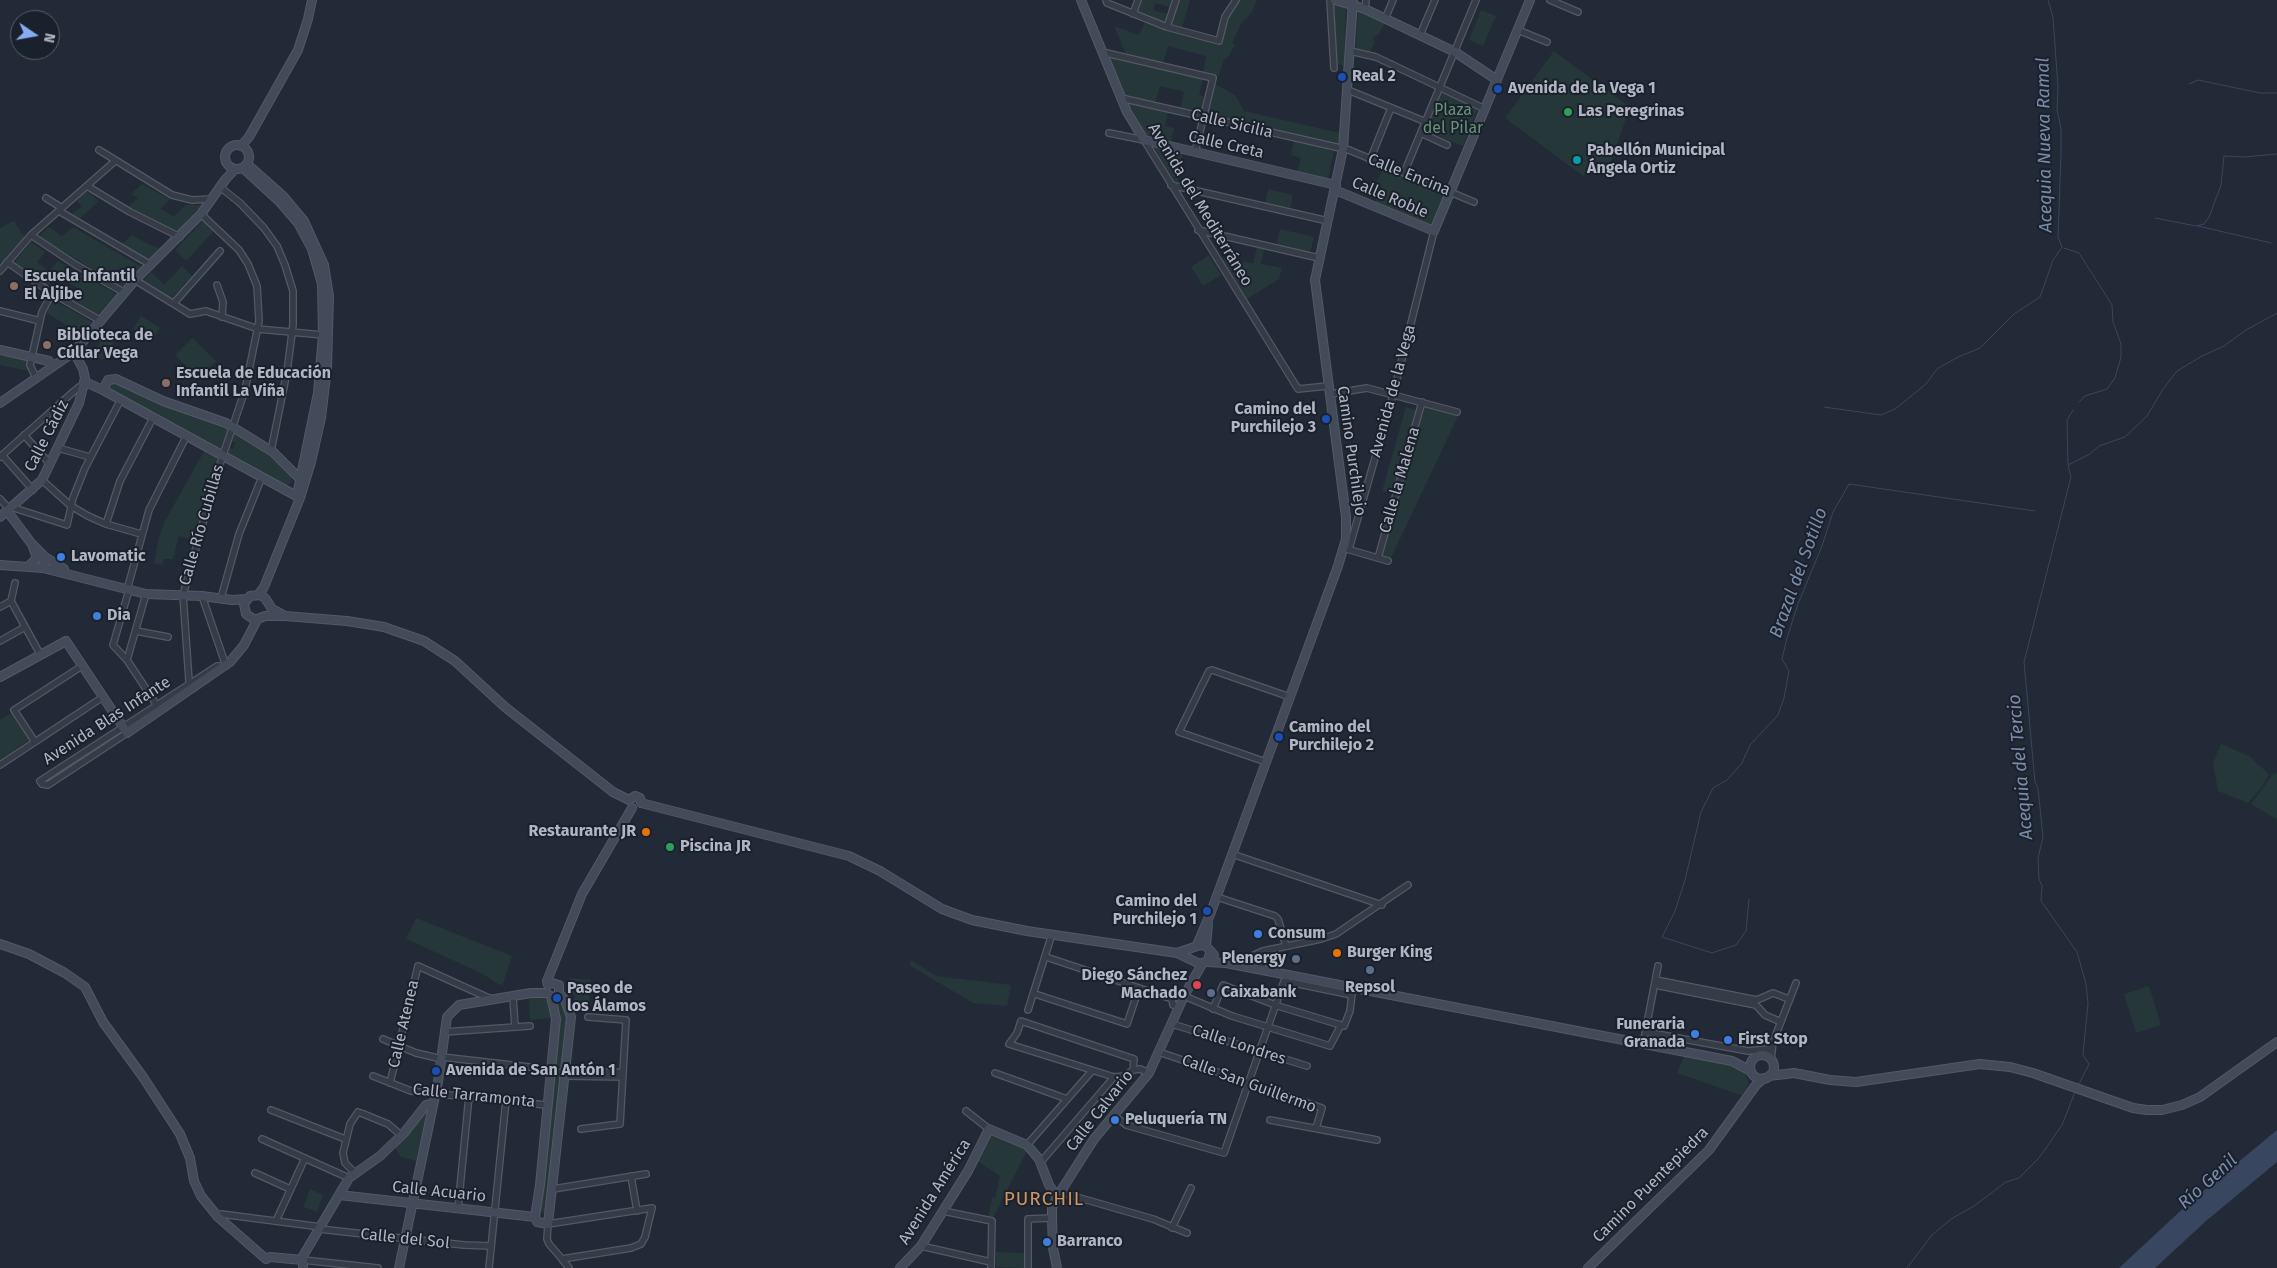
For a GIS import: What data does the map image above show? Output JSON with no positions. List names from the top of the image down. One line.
{"streets":{"street":["Calle Sicilia","Calle Creta","Calle Encina","Calle Roble","Avenida del Mediterráneo","Avenida de la Vega","Calle Cádiz","Camino Purchilejo","Calle la Malena","Calle Río Cubillas","Avenida Blas Infante","Calle Atenea","Calle Londres","Calle San Guillermo","Calle Tarramonta","Calle Calvario","Camino Puentepiedra","Calle Acuario","Avenida América","Calle del Sol"]},"crossings":[["Calle Sicilia","Calle Encina"],["Calle Sicilia","Avenida del Mediterráneo"],["Calle Sicilia","Camino Purchilejo"],["Calle Creta","Calle Roble"],["Calle Creta","Avenida del Mediterráneo"],["Calle Creta","Camino Purchilejo"],["Calle Encina","Camino Purchilejo"],["Calle Roble","Avenida de la Vega"],["Calle Roble","Camino Purchilejo"],["Avenida del Mediterráneo","Camino Purchilejo"],["Avenida de la Vega","Camino Purchilejo"],["Camino Purchilejo","Calle Calvario"],["Calle Atenea","Calle Tarramonta"],["Calle Londres","Calle Calvario"],["Calle San Guillermo","Calle Calvario"]],"districts":["PURCHIL"],"water":["Acequia Nueva Ramal","Brazal del Sotillo","Acequia del Tercio","Río Genil"],"parks":["Plaza del Pilar"],"places":["Real 2","Avenida de la Vega 1","Las Peregrinas","Pabellón Municipal Ángela Ortiz","Escuela Infantil El Aljibe","Biblioteca de Cúllar Vega","Escuela de Educación Infantil La Viña","Camino del Purchilejo 3","Lavomatic","Dia","Camino del Purchilejo 2","Restaurante JR","Piscina JR","Camino del Purchilejo 1","Consum","Burger King","Plenergy","Repsol","Diego Sánchez Machado","Caixabank","Paseo de los Álamos","Funeraria Granada","First Stop","Avenida de San Antón 1","Peluquería TN","Barranco"],"north":"right"}
